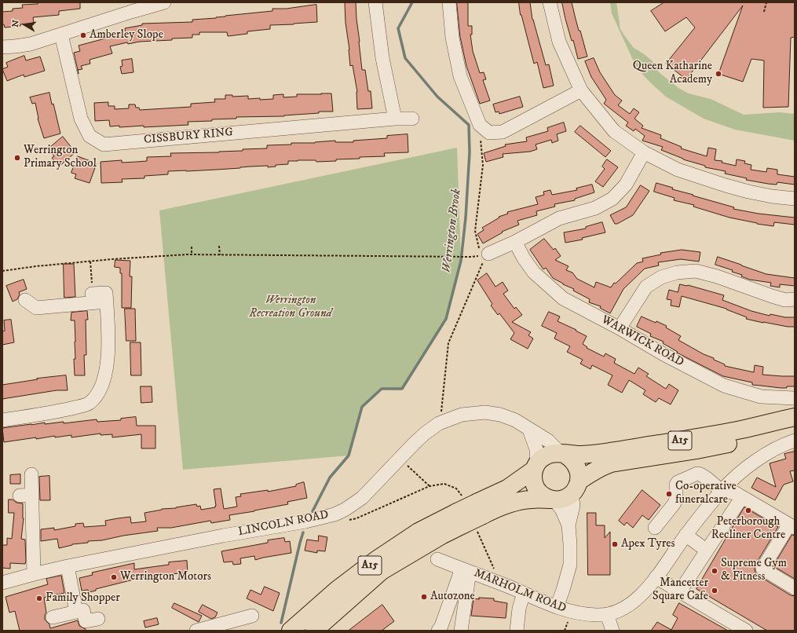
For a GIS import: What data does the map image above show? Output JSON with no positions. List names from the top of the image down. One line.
{"streets":{"highway":["A15"],"street":["CISSBURY RING","WARWICK ROAD","LINCOLN ROAD","MARHOLM ROAD"]},"crossings":[["A15","LINCOLN ROAD"]],"water":["Werrington Brook"],"parks":["Werrington Recreation Ground"],"places":["Amberley Slope","Queen Katharine Academy","Werrington Primary School","Co-operative funeralcare","Peterborough Recliner Centre","Apex Tyres","Supreme Gym & Fitness","Werrington Motors","Mancetter Square Cafe","Autozone","Family Shopper"],"north":"left"}
